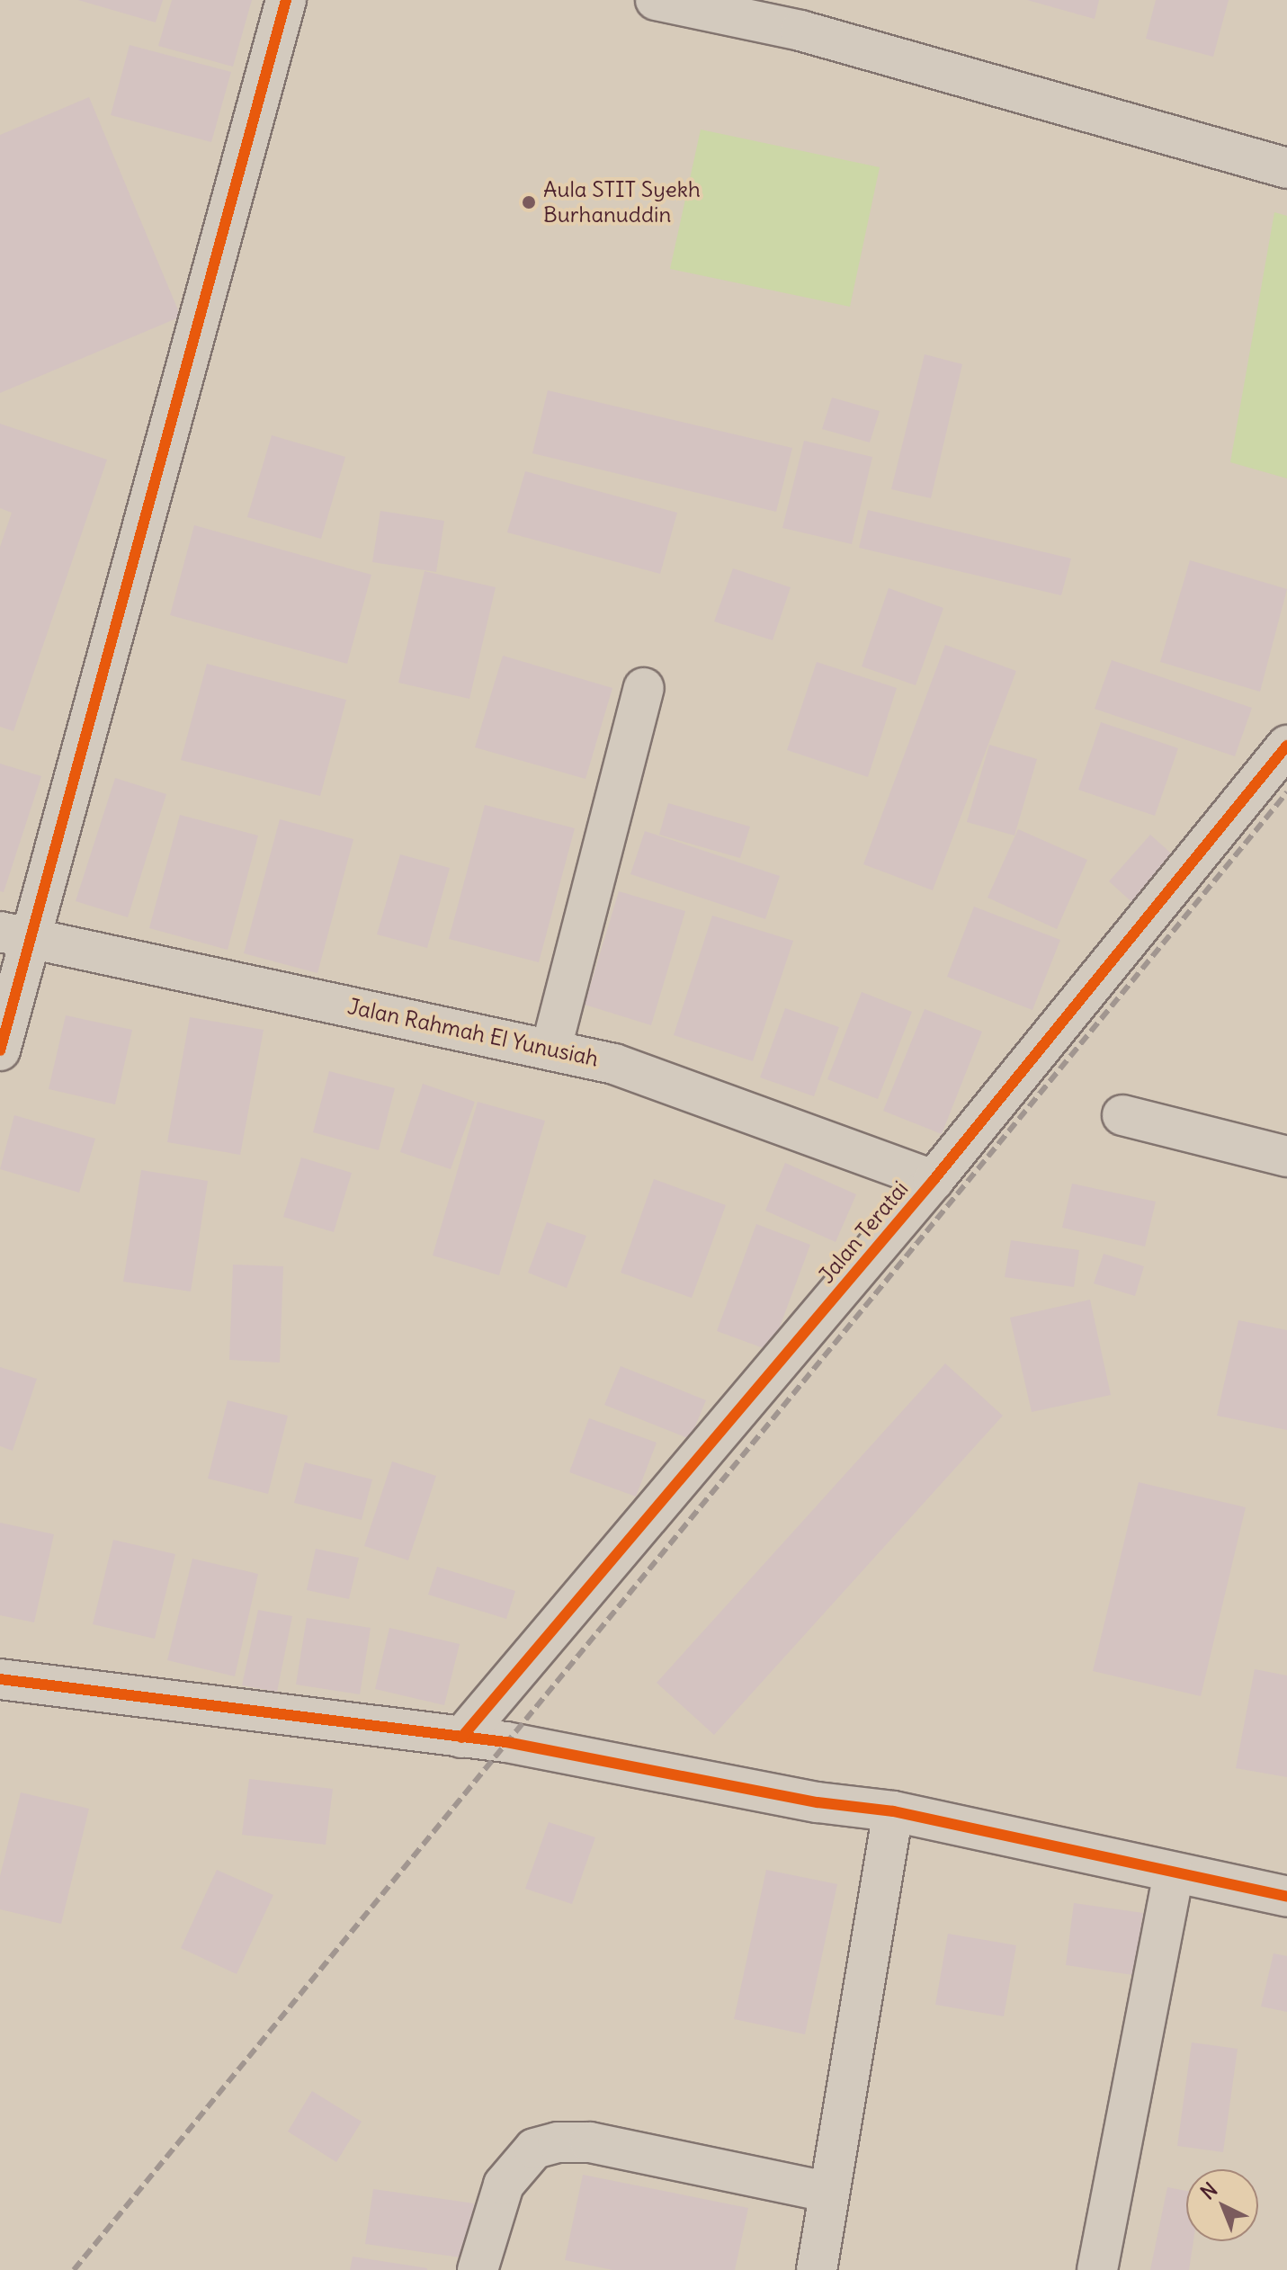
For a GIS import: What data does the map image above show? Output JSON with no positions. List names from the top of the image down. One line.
{"streets":{"street":["Jalan Rahmah El Yunusiah","Jalan Teratai"]},"crossings":[["Jalan Rahmah El Yunusiah","Jalan Teratai"]],"places":["Aula STIT Syekh Burhanuddin"],"north":"top left"}
